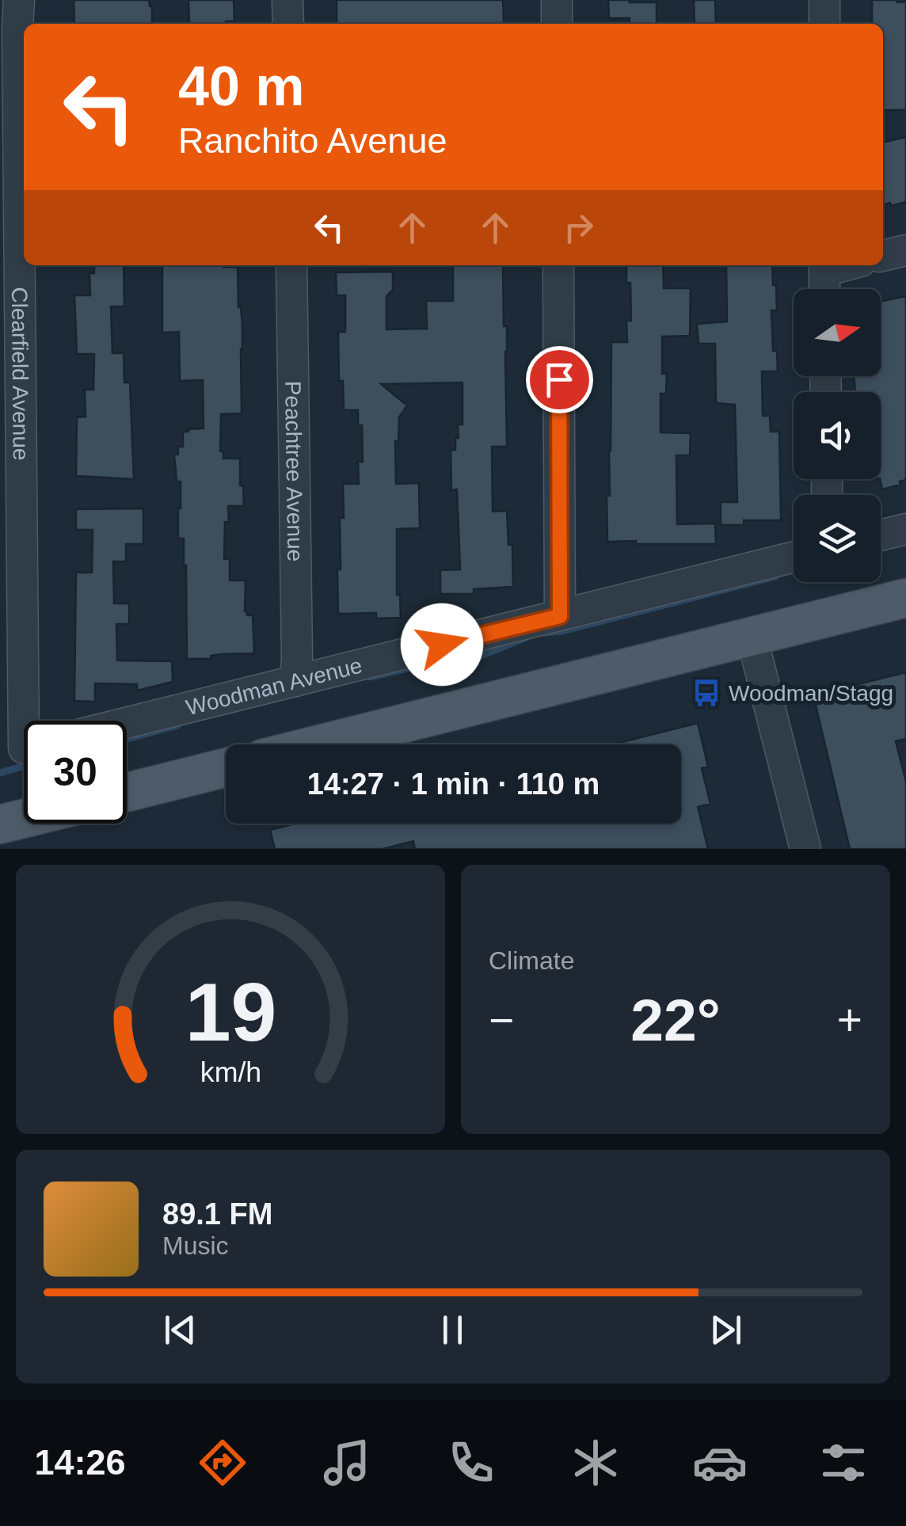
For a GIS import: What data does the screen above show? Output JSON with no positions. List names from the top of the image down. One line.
{"streets":{"street":["Clearfield Avenue","Peachtree Avenue","Woodman Avenue"]},"crossings":[["Peachtree Avenue","Woodman Avenue"]],"places":{"bus stop":["Woodman/Stagg"]},"north":"right","page":{"turn":["40 m","Ranchito Avenue"],"limit":"30","trip":"14:27 · 1 min · 110 m","tile":"Climate","heat":["−","22°","+"],"song":["89.1 FM","Music"],"tabs":"14:26","gauge":["19","km/h"]}}
